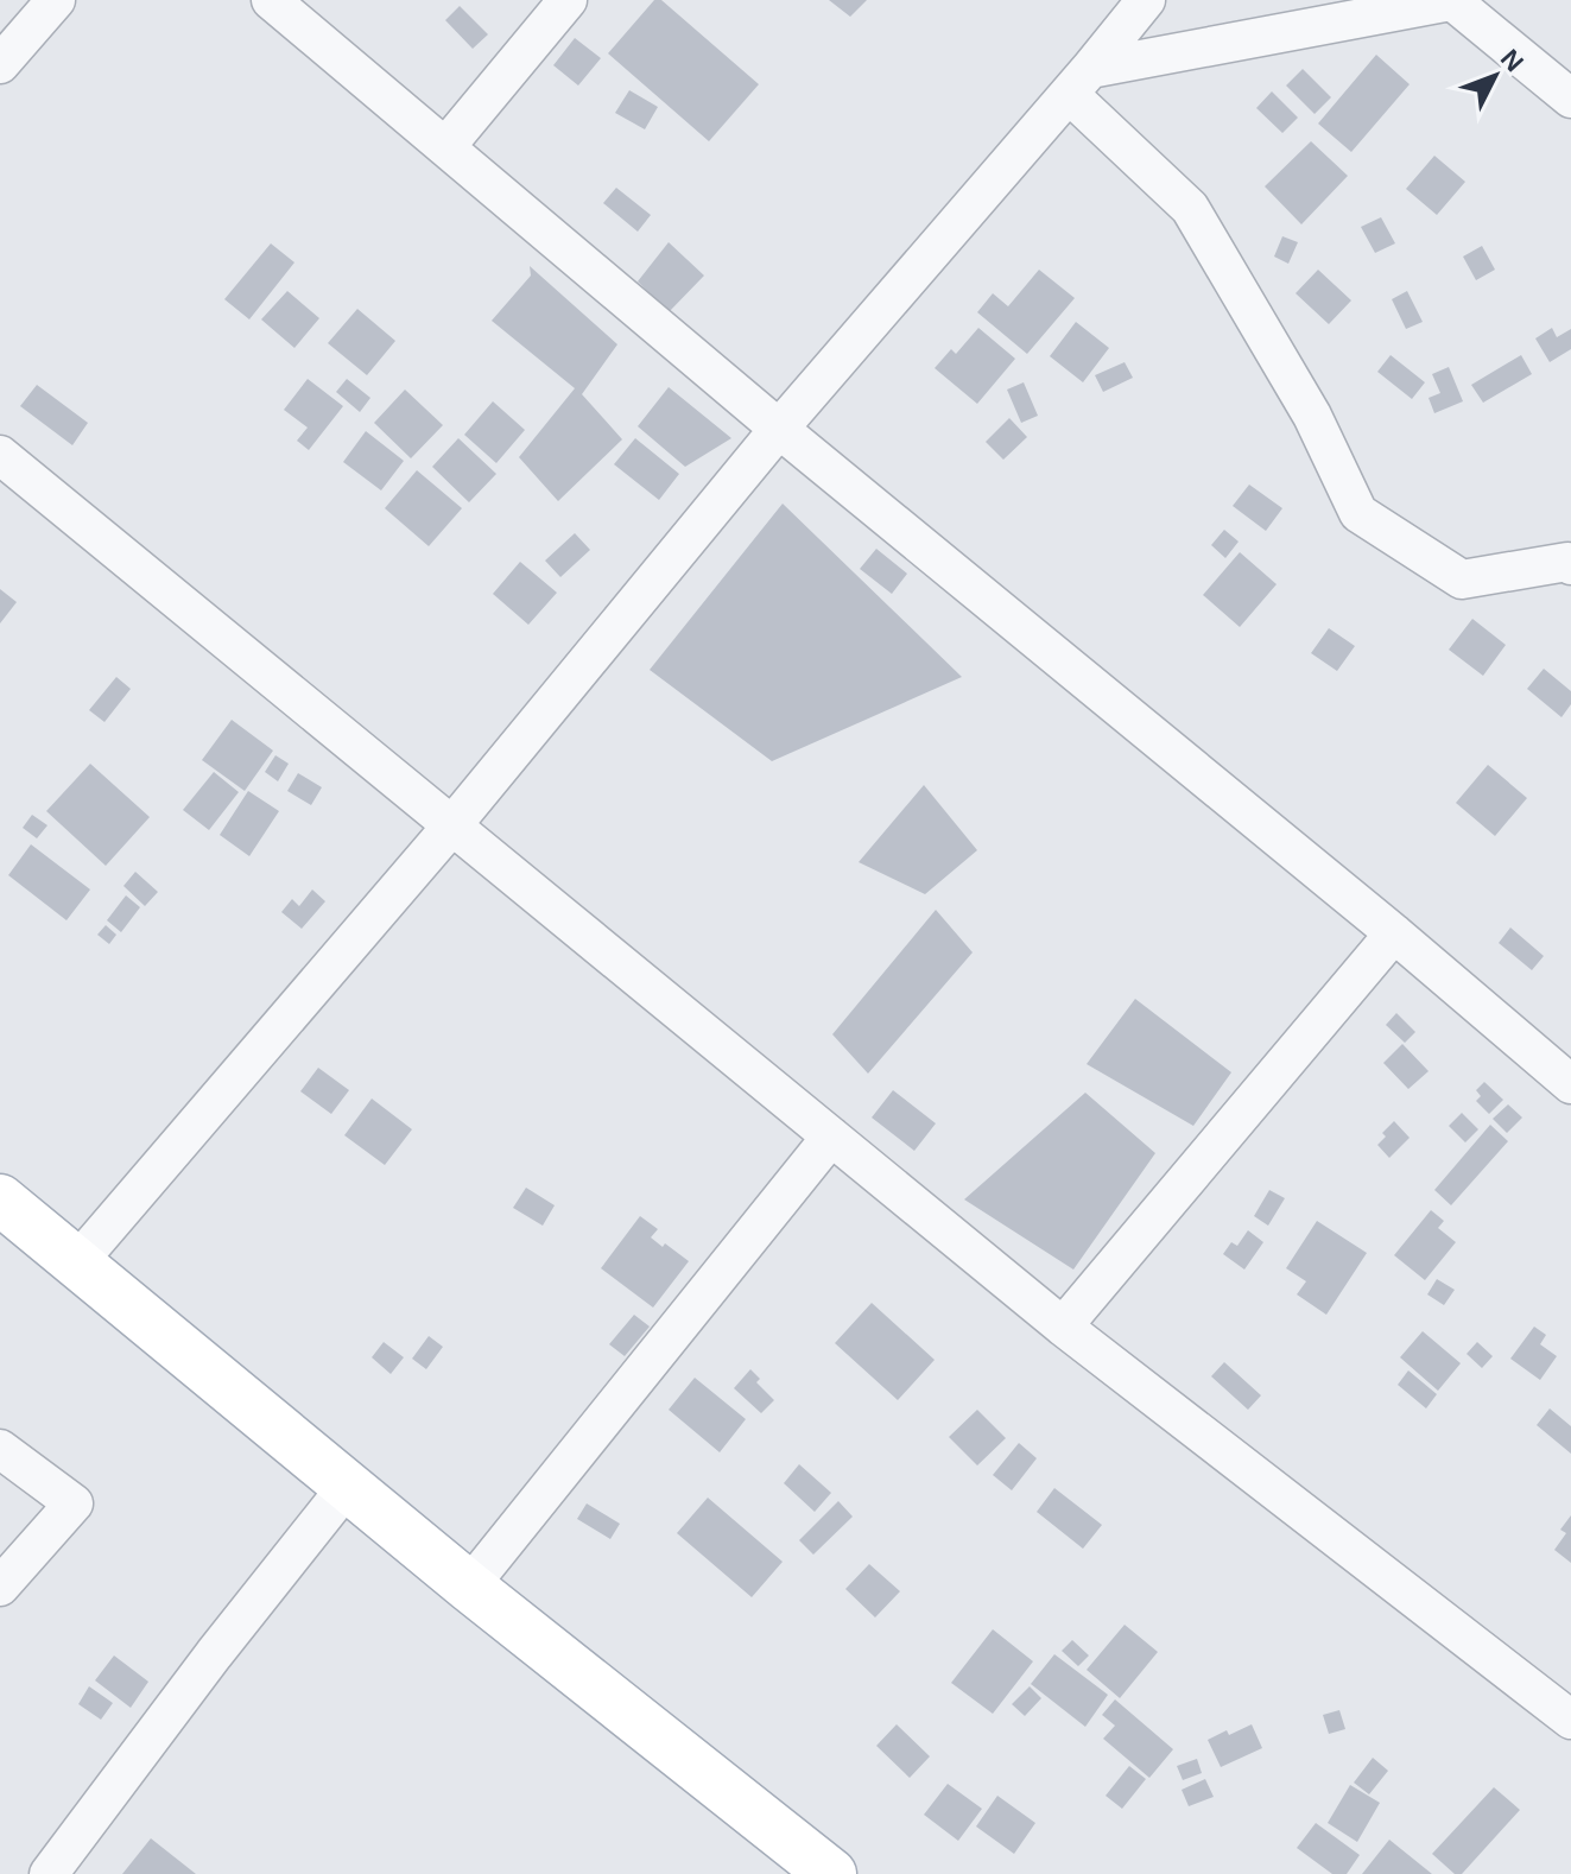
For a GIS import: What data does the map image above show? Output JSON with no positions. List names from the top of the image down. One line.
{"north":"top right"}
